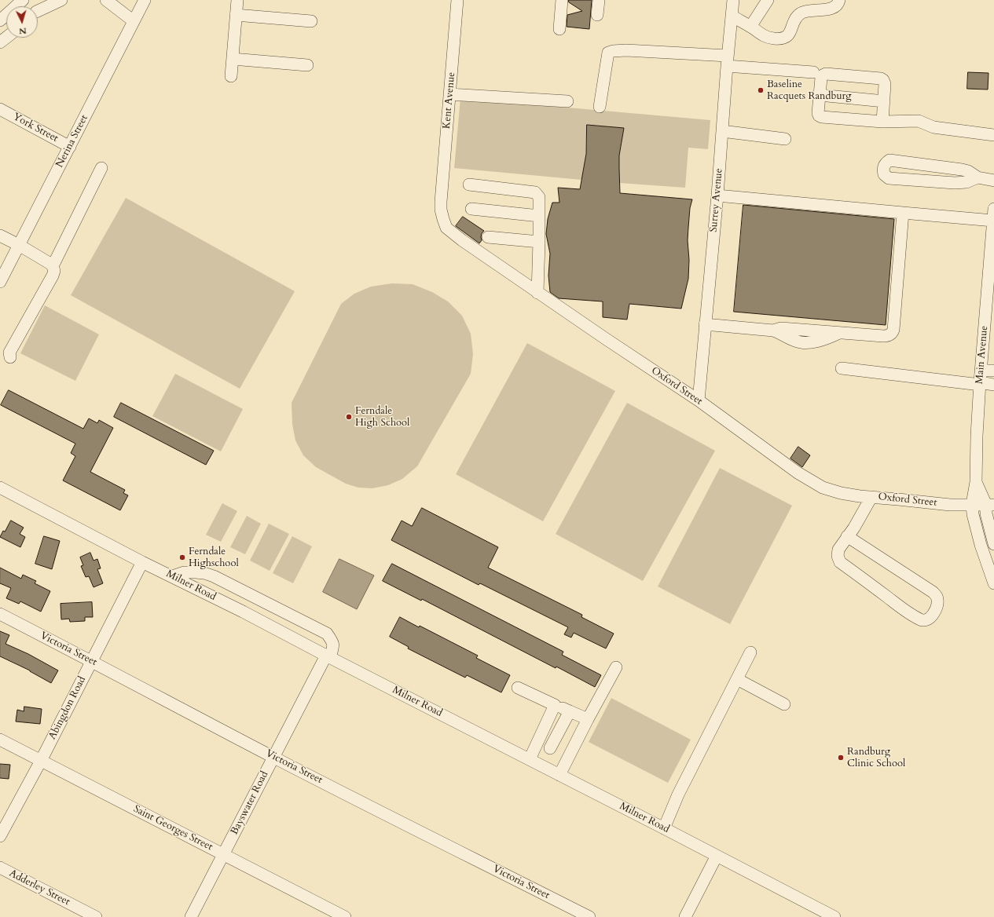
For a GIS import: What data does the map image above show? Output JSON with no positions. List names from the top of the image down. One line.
{"streets":{"street":["Kent Avenue","York Street","Nerina Street","Surrey Avenue","Main Avenue","Oxford Street","Milner Road","Victoria Street","Abingdon Road","Bayswater Road","Saint Georges Street","Adderley Street"]},"crossings":[["Kent Avenue","Oxford Street"],["York Street","Nerina Street"],["Surrey Avenue","Oxford Street"],["Main Avenue","Oxford Street"],["Milner Road","Abingdon Road"],["Milner Road","Bayswater Road"],["Victoria Street","Abingdon Road"],["Victoria Street","Bayswater Road"],["Abingdon Road","Saint Georges Street"],["Bayswater Road","Saint Georges Street"]],"places":["Baseline Racquets Randburg","Ferndale High School","Ferndale Highschool","Randburg Clinic School"],"north":"bottom"}
